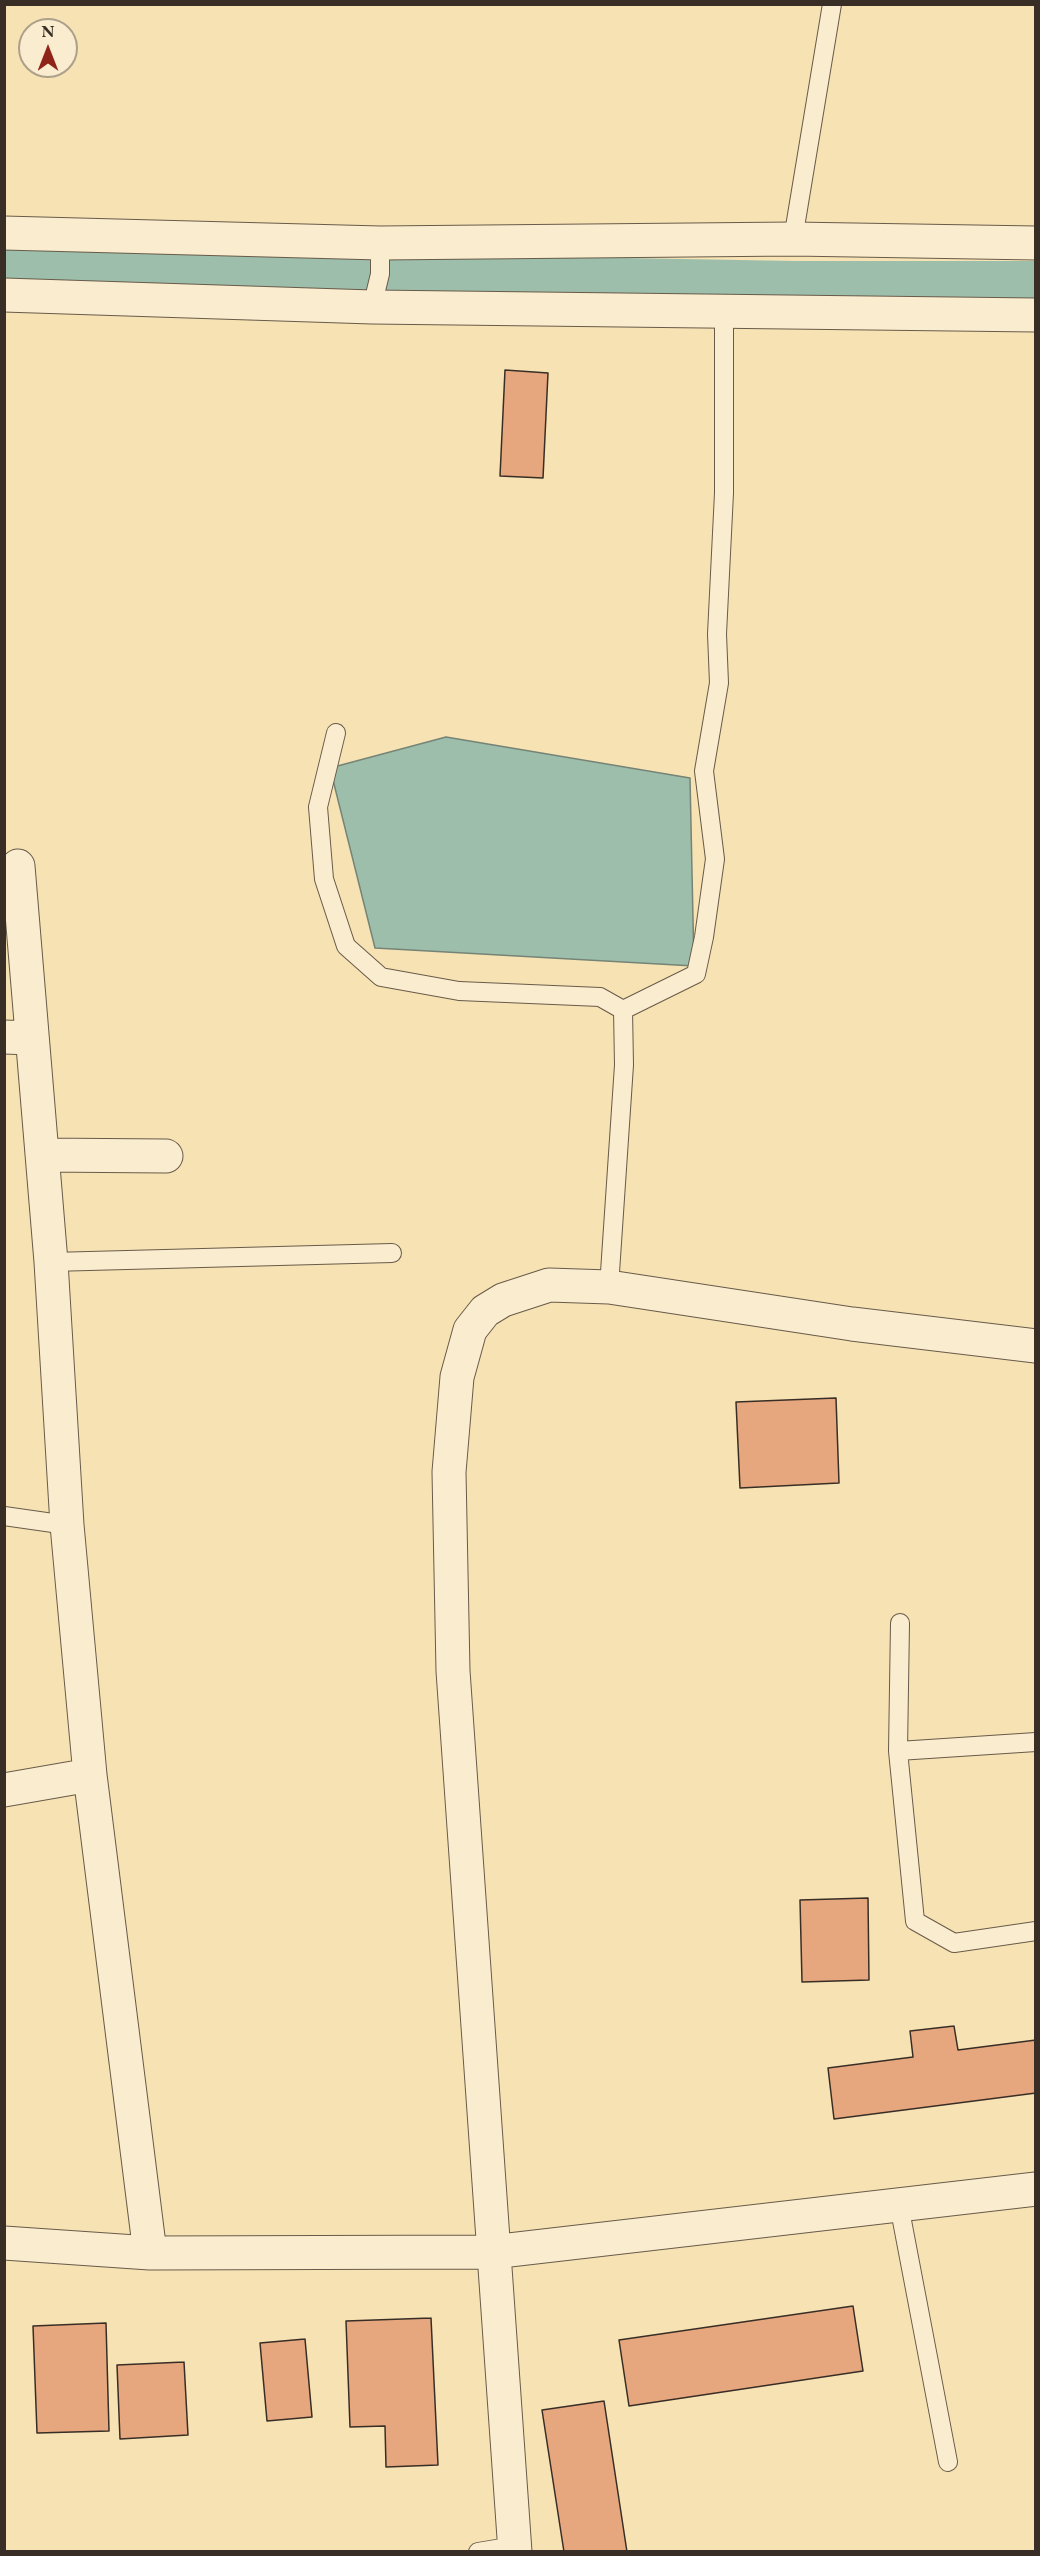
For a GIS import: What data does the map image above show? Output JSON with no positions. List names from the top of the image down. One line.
{"north":"top"}
